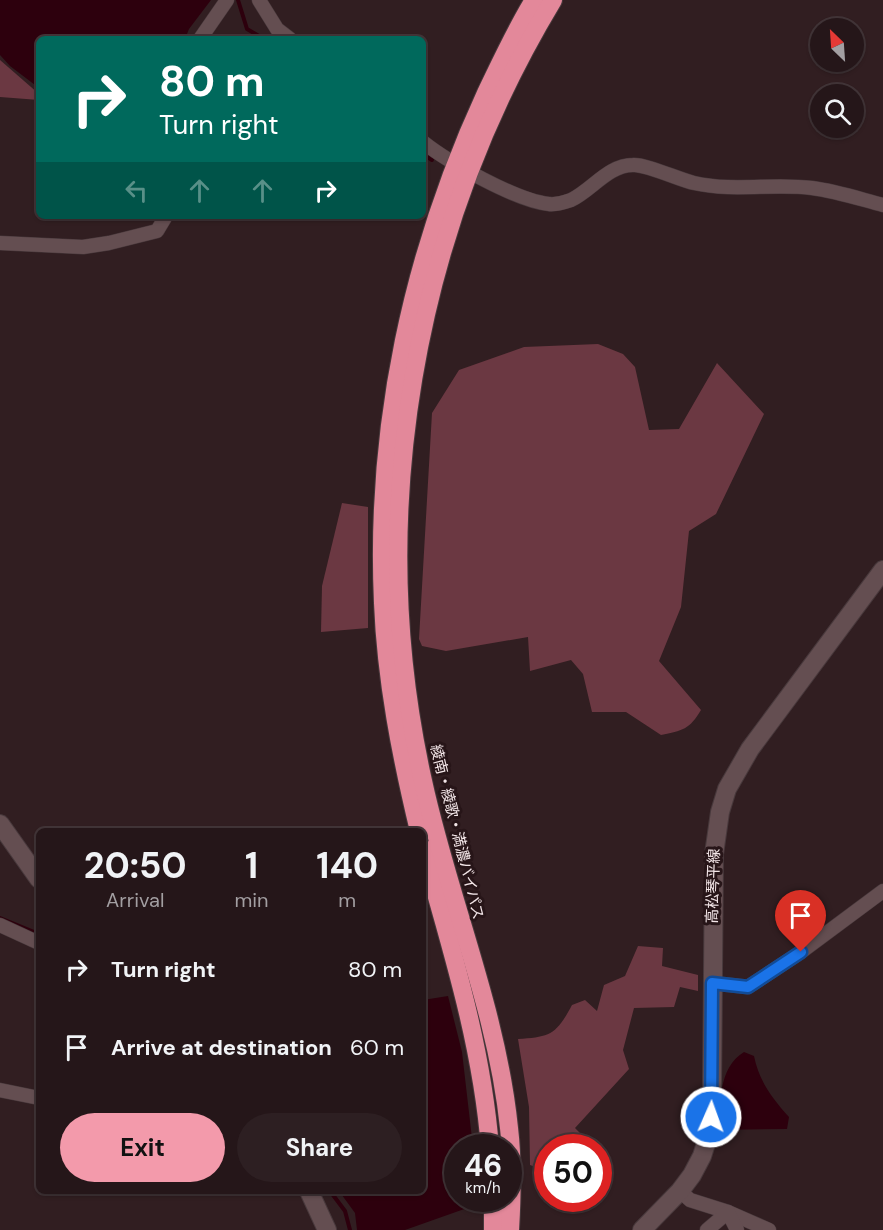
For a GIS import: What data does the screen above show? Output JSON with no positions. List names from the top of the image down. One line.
{"streets":{"highway":["綾南・綾歌・満濃バイパス"],"main road":["高松琴平線"]},"north":"top left","page":{"turn":["80 m","Turn right"],"eta":["20:50","Arrival","1","min","140","m"],"list":[{"name":"Turn right","value":"80 m"},{"name":"Arrive at destination","value":"60 m"}],"buttons":["Exit","Share"],"speed":"46 km/h","limit":"50"}}
